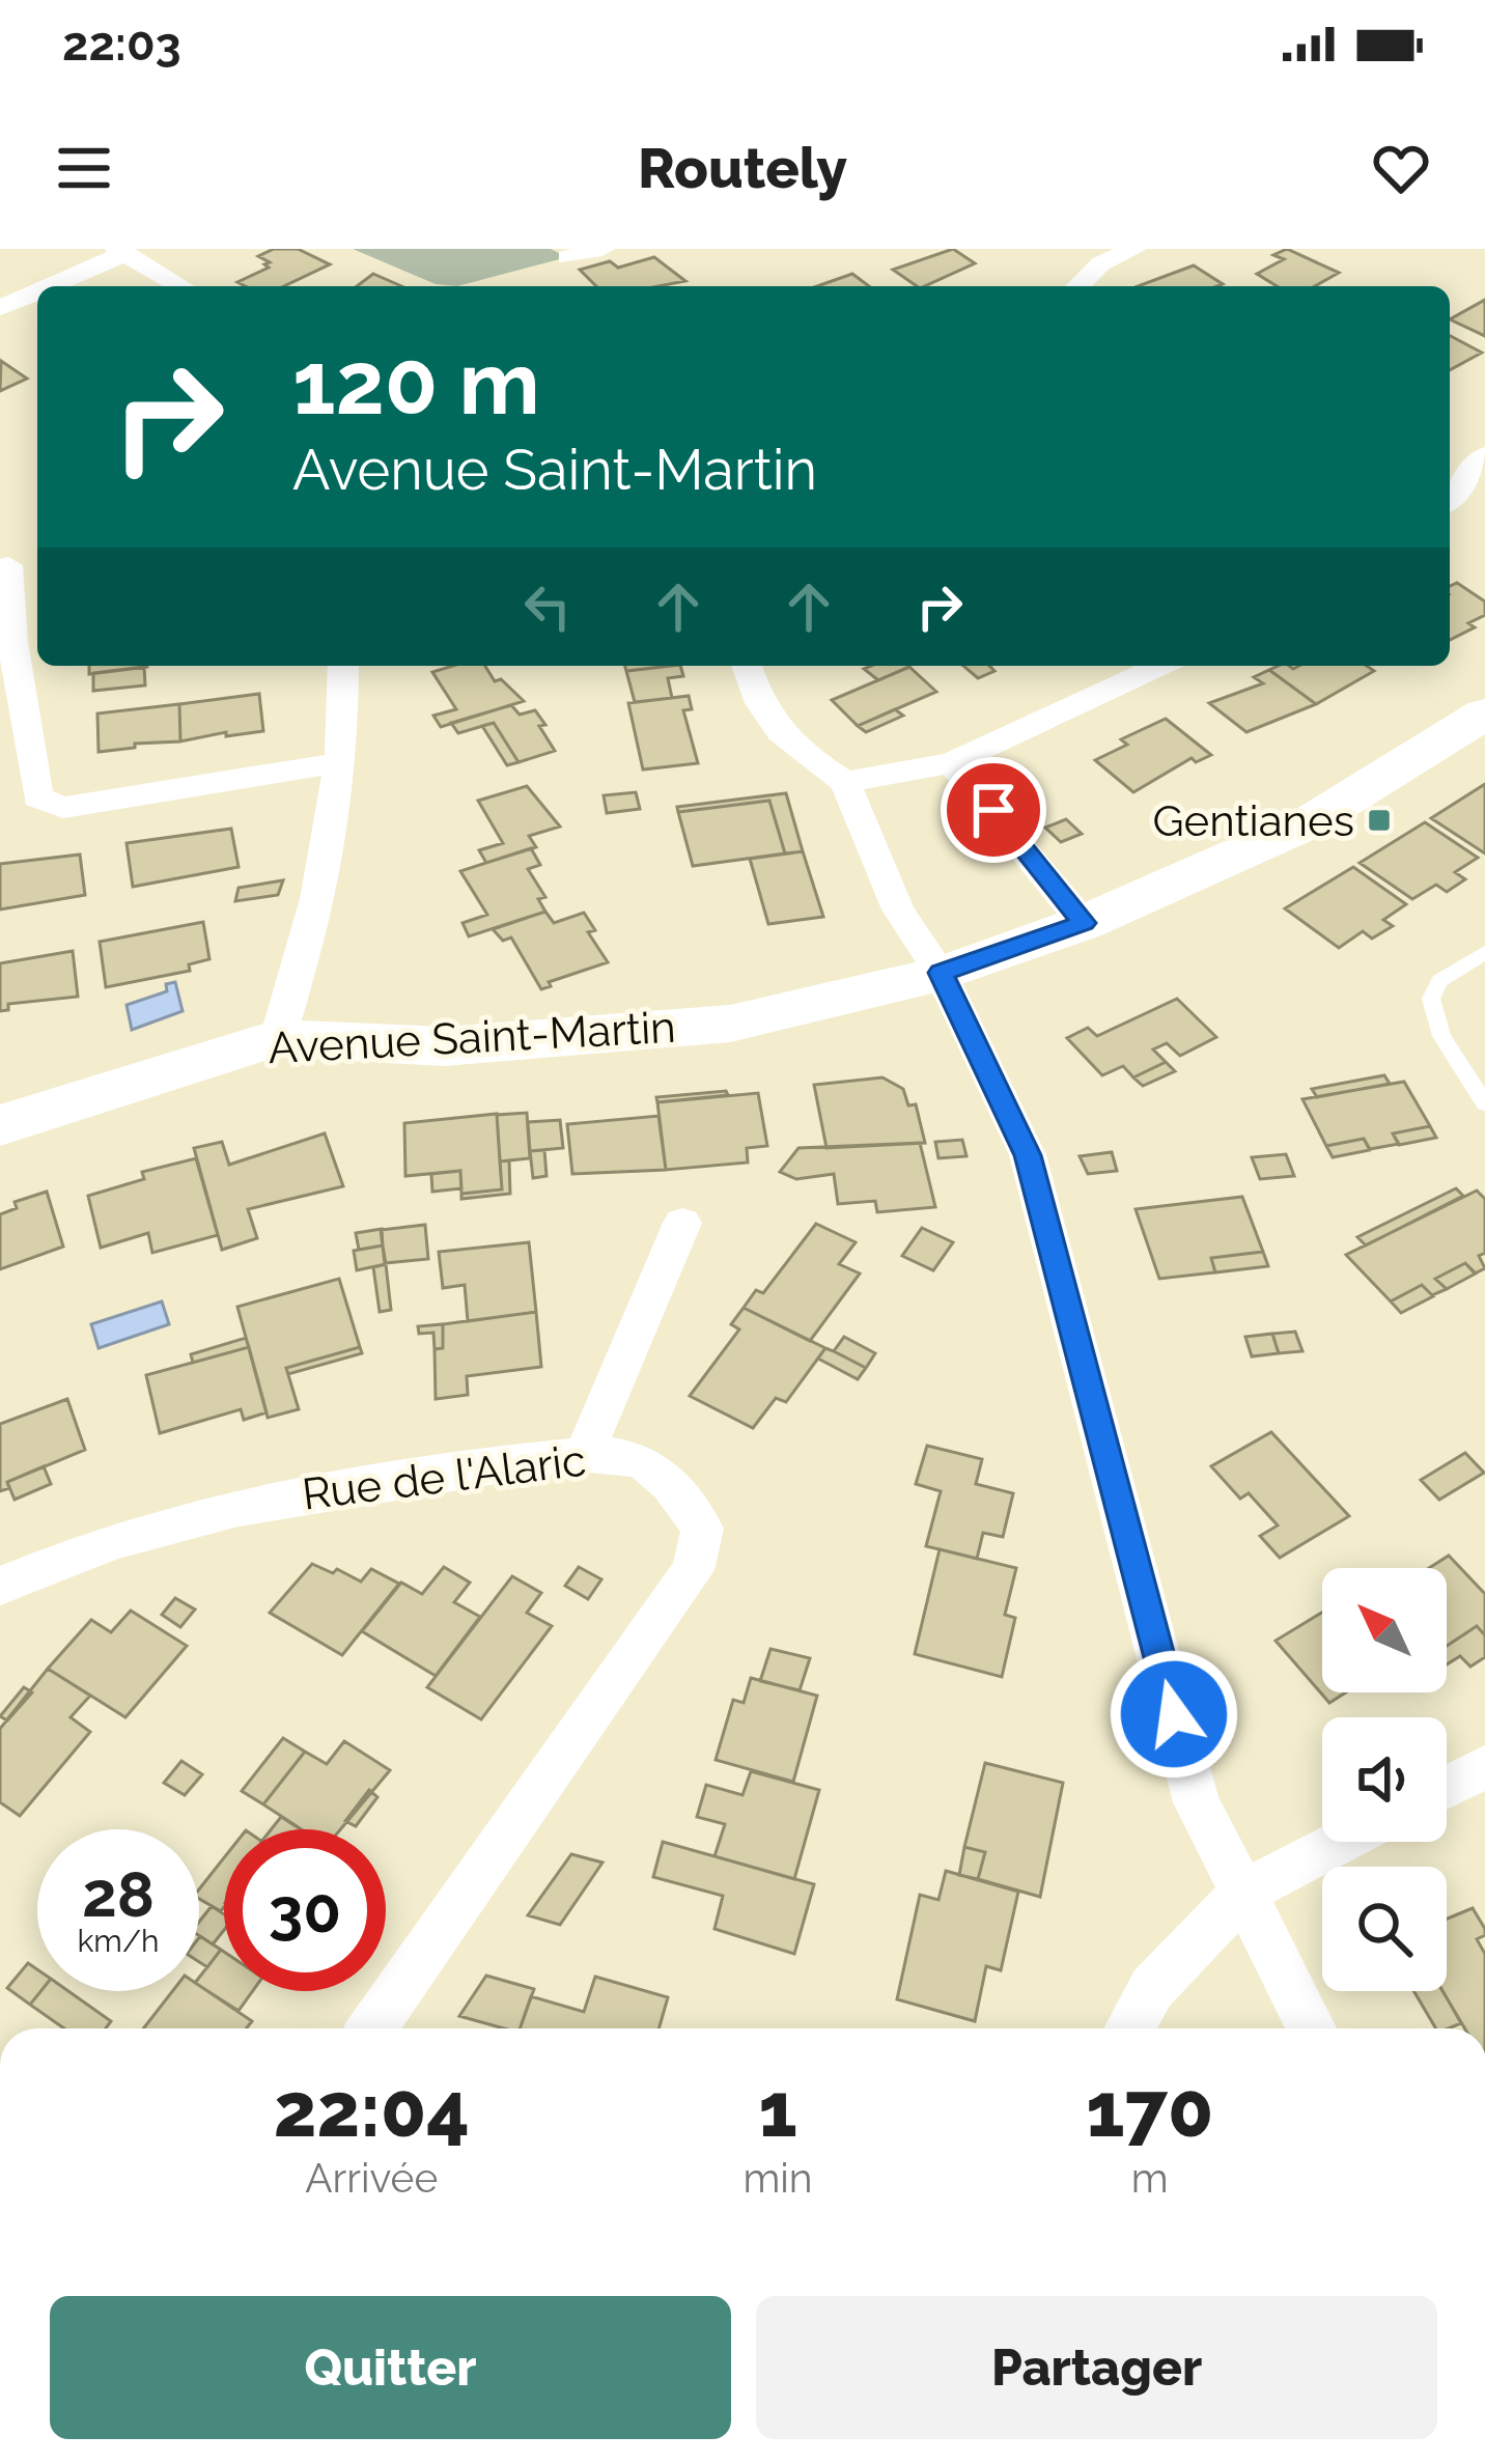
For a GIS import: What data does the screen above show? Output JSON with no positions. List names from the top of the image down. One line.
{"streets":{"street":["Avenue Saint-Martin","Rue de l'Alaric"]},"places":{"transit":["Gentianes"]},"north":"top left","page":{"status":"22:03","header":"Routely","turn":["120 m","Avenue Saint-Martin"],"speed":"28 km/h","limit":"30","eta":["22:04","Arrivée","1","min","170","m"],"buttons":["Quitter","Partager"]}}
